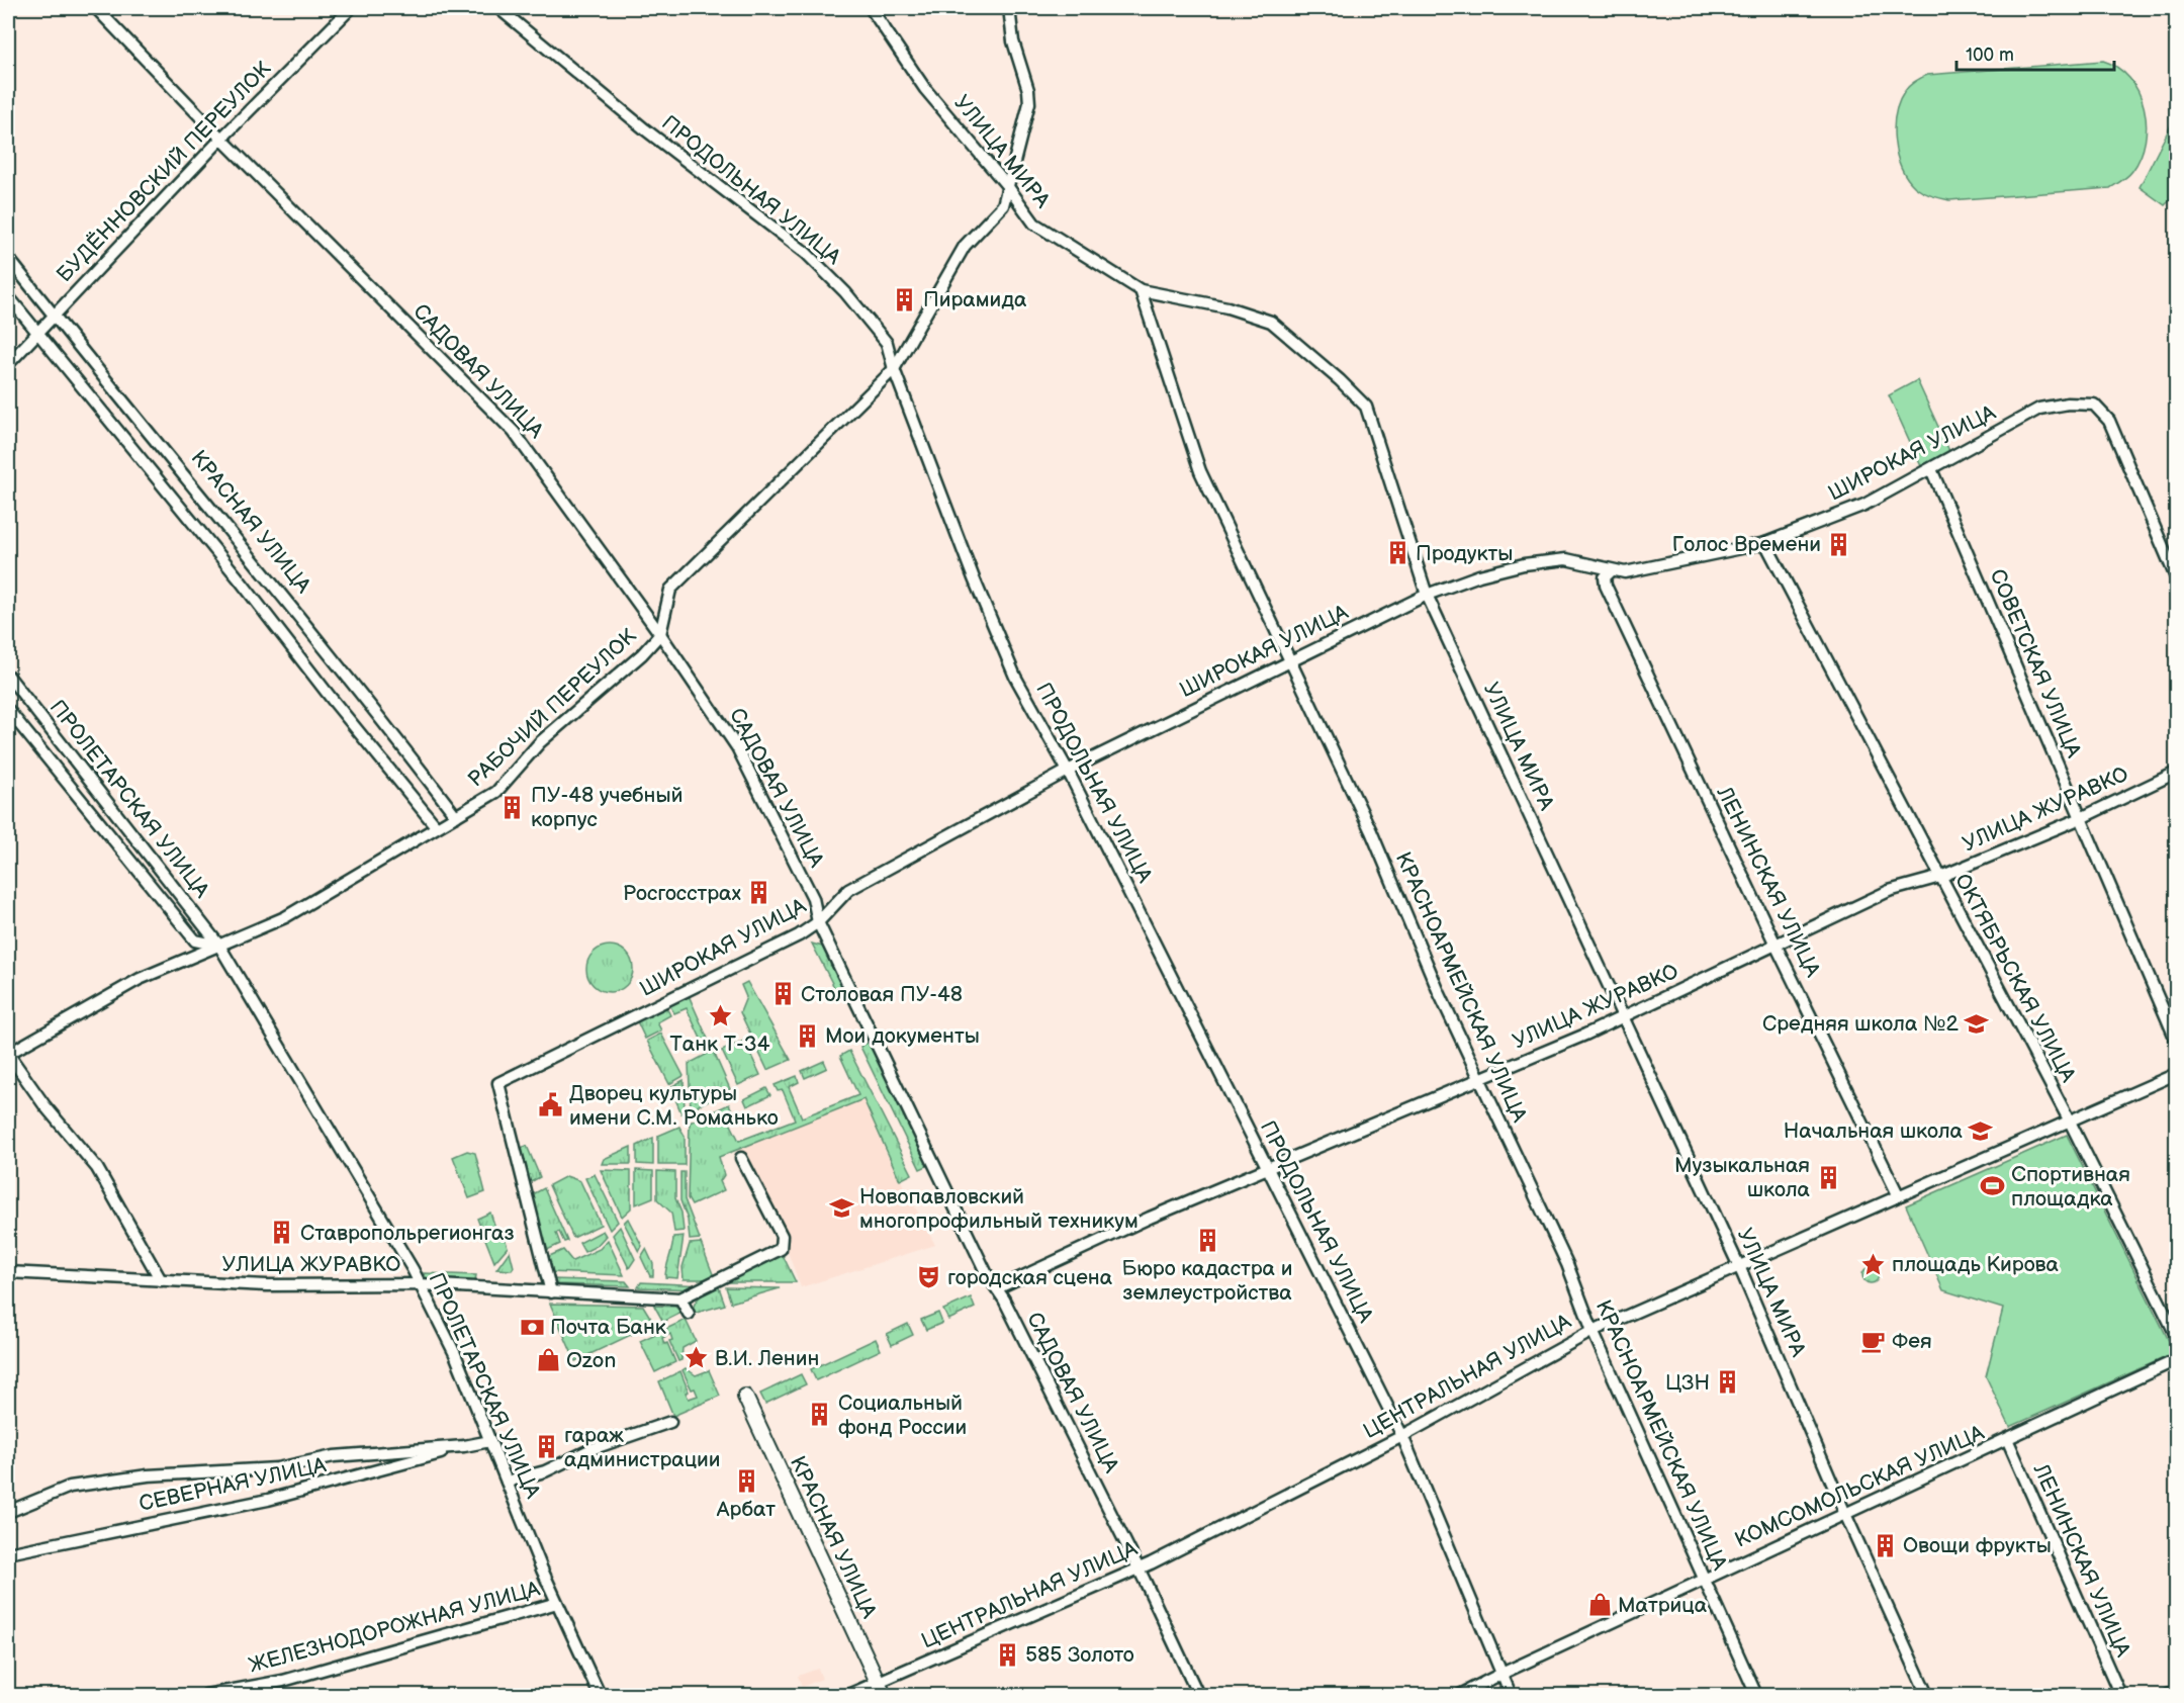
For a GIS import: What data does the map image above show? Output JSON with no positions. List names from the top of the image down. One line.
{"streets":{"street":["УЛИЦА МИРА","БУДЁННОВСКИЙ ПЕРЕУЛОК","ПРОДОЛЬНАЯ УЛИЦА","САДОВАЯ УЛИЦА","ШИРОКАЯ УЛИЦА","КРАСНАЯ УЛИЦА","СОВЕТСКАЯ УЛИЦА","РАБОЧИЙ ПЕРЕУЛОК","ПРОЛЕТАРСКАЯ УЛИЦА","УЛИЦА ЖУРАВКО","ЛЕНИНСКАЯ УЛИЦА","ОКТЯБРЬСКАЯ УЛИЦА","КРАСНОАРМЕЙСКАЯ УЛИЦА","ЦЕНТРАЛЬНАЯ УЛИЦА","СЕВЕРНАЯ УЛИЦА","КОМСОМОЛЬСКАЯ УЛИЦА","ЖЕЛЕЗНОДОРОЖНАЯ УЛИЦА"]},"crossings":[["УЛИЦА МИРА","ШИРОКАЯ УЛИЦА"],["УЛИЦА МИРА","РАБОЧИЙ ПЕРЕУЛОК"],["УЛИЦА МИРА","УЛИЦА ЖУРАВКО"],["УЛИЦА МИРА","КРАСНОАРМЕЙСКАЯ УЛИЦА"],["УЛИЦА МИРА","ЦЕНТРАЛЬНАЯ УЛИЦА"],["УЛИЦА МИРА","КОМСОМОЛЬСКАЯ УЛИЦА"],["БУДЁННОВСКИЙ ПЕРЕУЛОК","САДОВАЯ УЛИЦА"],["БУДЁННОВСКИЙ ПЕРЕУЛОК","КРАСНАЯ УЛИЦА"],["ПРОДОЛЬНАЯ УЛИЦА","ШИРОКАЯ УЛИЦА"],["ПРОДОЛЬНАЯ УЛИЦА","РАБОЧИЙ ПЕРЕУЛОК"],["ПРОДОЛЬНАЯ УЛИЦА","УЛИЦА ЖУРАВКО"],["ПРОДОЛЬНАЯ УЛИЦА","ЦЕНТРАЛЬНАЯ УЛИЦА"],["ПРОДОЛЬНАЯ УЛИЦА","КОМСОМОЛЬСКАЯ УЛИЦА"],["САДОВАЯ УЛИЦА","ШИРОКАЯ УЛИЦА"],["САДОВАЯ УЛИЦА","РАБОЧИЙ ПЕРЕУЛОК"],["САДОВАЯ УЛИЦА","УЛИЦА ЖУРАВКО"],["САДОВАЯ УЛИЦА","ЦЕНТРАЛЬНАЯ УЛИЦА"],["ШИРОКАЯ УЛИЦА","СОВЕТСКАЯ УЛИЦА"],["ШИРОКАЯ УЛИЦА","УЛИЦА ЖУРАВКО"],["ШИРОКАЯ УЛИЦА","ЛЕНИНСКАЯ УЛИЦА"],["ШИРОКАЯ УЛИЦА","ОКТЯБРЬСКАЯ УЛИЦА"],["ШИРОКАЯ УЛИЦА","КРАСНОАРМЕЙСКАЯ УЛИЦА"],["КРАСНАЯ УЛИЦА","РАБОЧИЙ ПЕРЕУЛОК"],["КРАСНАЯ УЛИЦА","ЦЕНТРАЛЬНАЯ УЛИЦА"],["СОВЕТСКАЯ УЛИЦА","УЛИЦА ЖУРАВКО"],["РАБОЧИЙ ПЕРЕУЛОК","ПРОЛЕТАРСКАЯ УЛИЦА"],["ПРОЛЕТАРСКАЯ УЛИЦА","УЛИЦА ЖУРАВКО"],["ПРОЛЕТАРСКАЯ УЛИЦА","СЕВЕРНАЯ УЛИЦА"],["ПРОЛЕТАРСКАЯ УЛИЦА","ЖЕЛЕЗНОДОРОЖНАЯ УЛИЦА"],["УЛИЦА ЖУРАВКО","ЛЕНИНСКАЯ УЛИЦА"],["УЛИЦА ЖУРАВКО","ОКТЯБРЬСКАЯ УЛИЦА"],["УЛИЦА ЖУРАВКО","КРАСНОАРМЕЙСКАЯ УЛИЦА"],["ЛЕНИНСКАЯ УЛИЦА","ЦЕНТРАЛЬНАЯ УЛИЦА"],["ЛЕНИНСКАЯ УЛИЦА","КОМСОМОЛЬСКАЯ УЛИЦА"],["ОКТЯБРЬСКАЯ УЛИЦА","ЦЕНТРАЛЬНАЯ УЛИЦА"],["КРАСНОАРМЕЙСКАЯ УЛИЦА","ЦЕНТРАЛЬНАЯ УЛИЦА"],["КРАСНОАРМЕЙСКАЯ УЛИЦА","КОМСОМОЛЬСКАЯ УЛИЦА"]],"places":{"building":["Пирамида","Голос Времени","Продукты","ПУ-48 учебный корпус","Росгосстрах","Столовая ПУ-48","Мои документы","Музыкальная школа","Ставропольрегионгаз","Бюро кадастра и землеустройства","ЦЗН","Социальный фонд России","гараж администрации","Арбат","Овощи фрукты","585 Золото"],"place":["Танк Т-34","площадь Кирова","В.И. Ленин"],"school or university":["Средняя школа №2","Начальная школа","Новопавловский многопрофильный техникум"],"public building":["Дворец культуры имени С.М. Романько"],"sports":["Cпортивная площадка"],"theatre":["городская сцена"],"bank":["Почта Банк"],"cafe":["Фея"],"shop":["Ozon","Матрица"]},"scale_bar":"100 m"}
